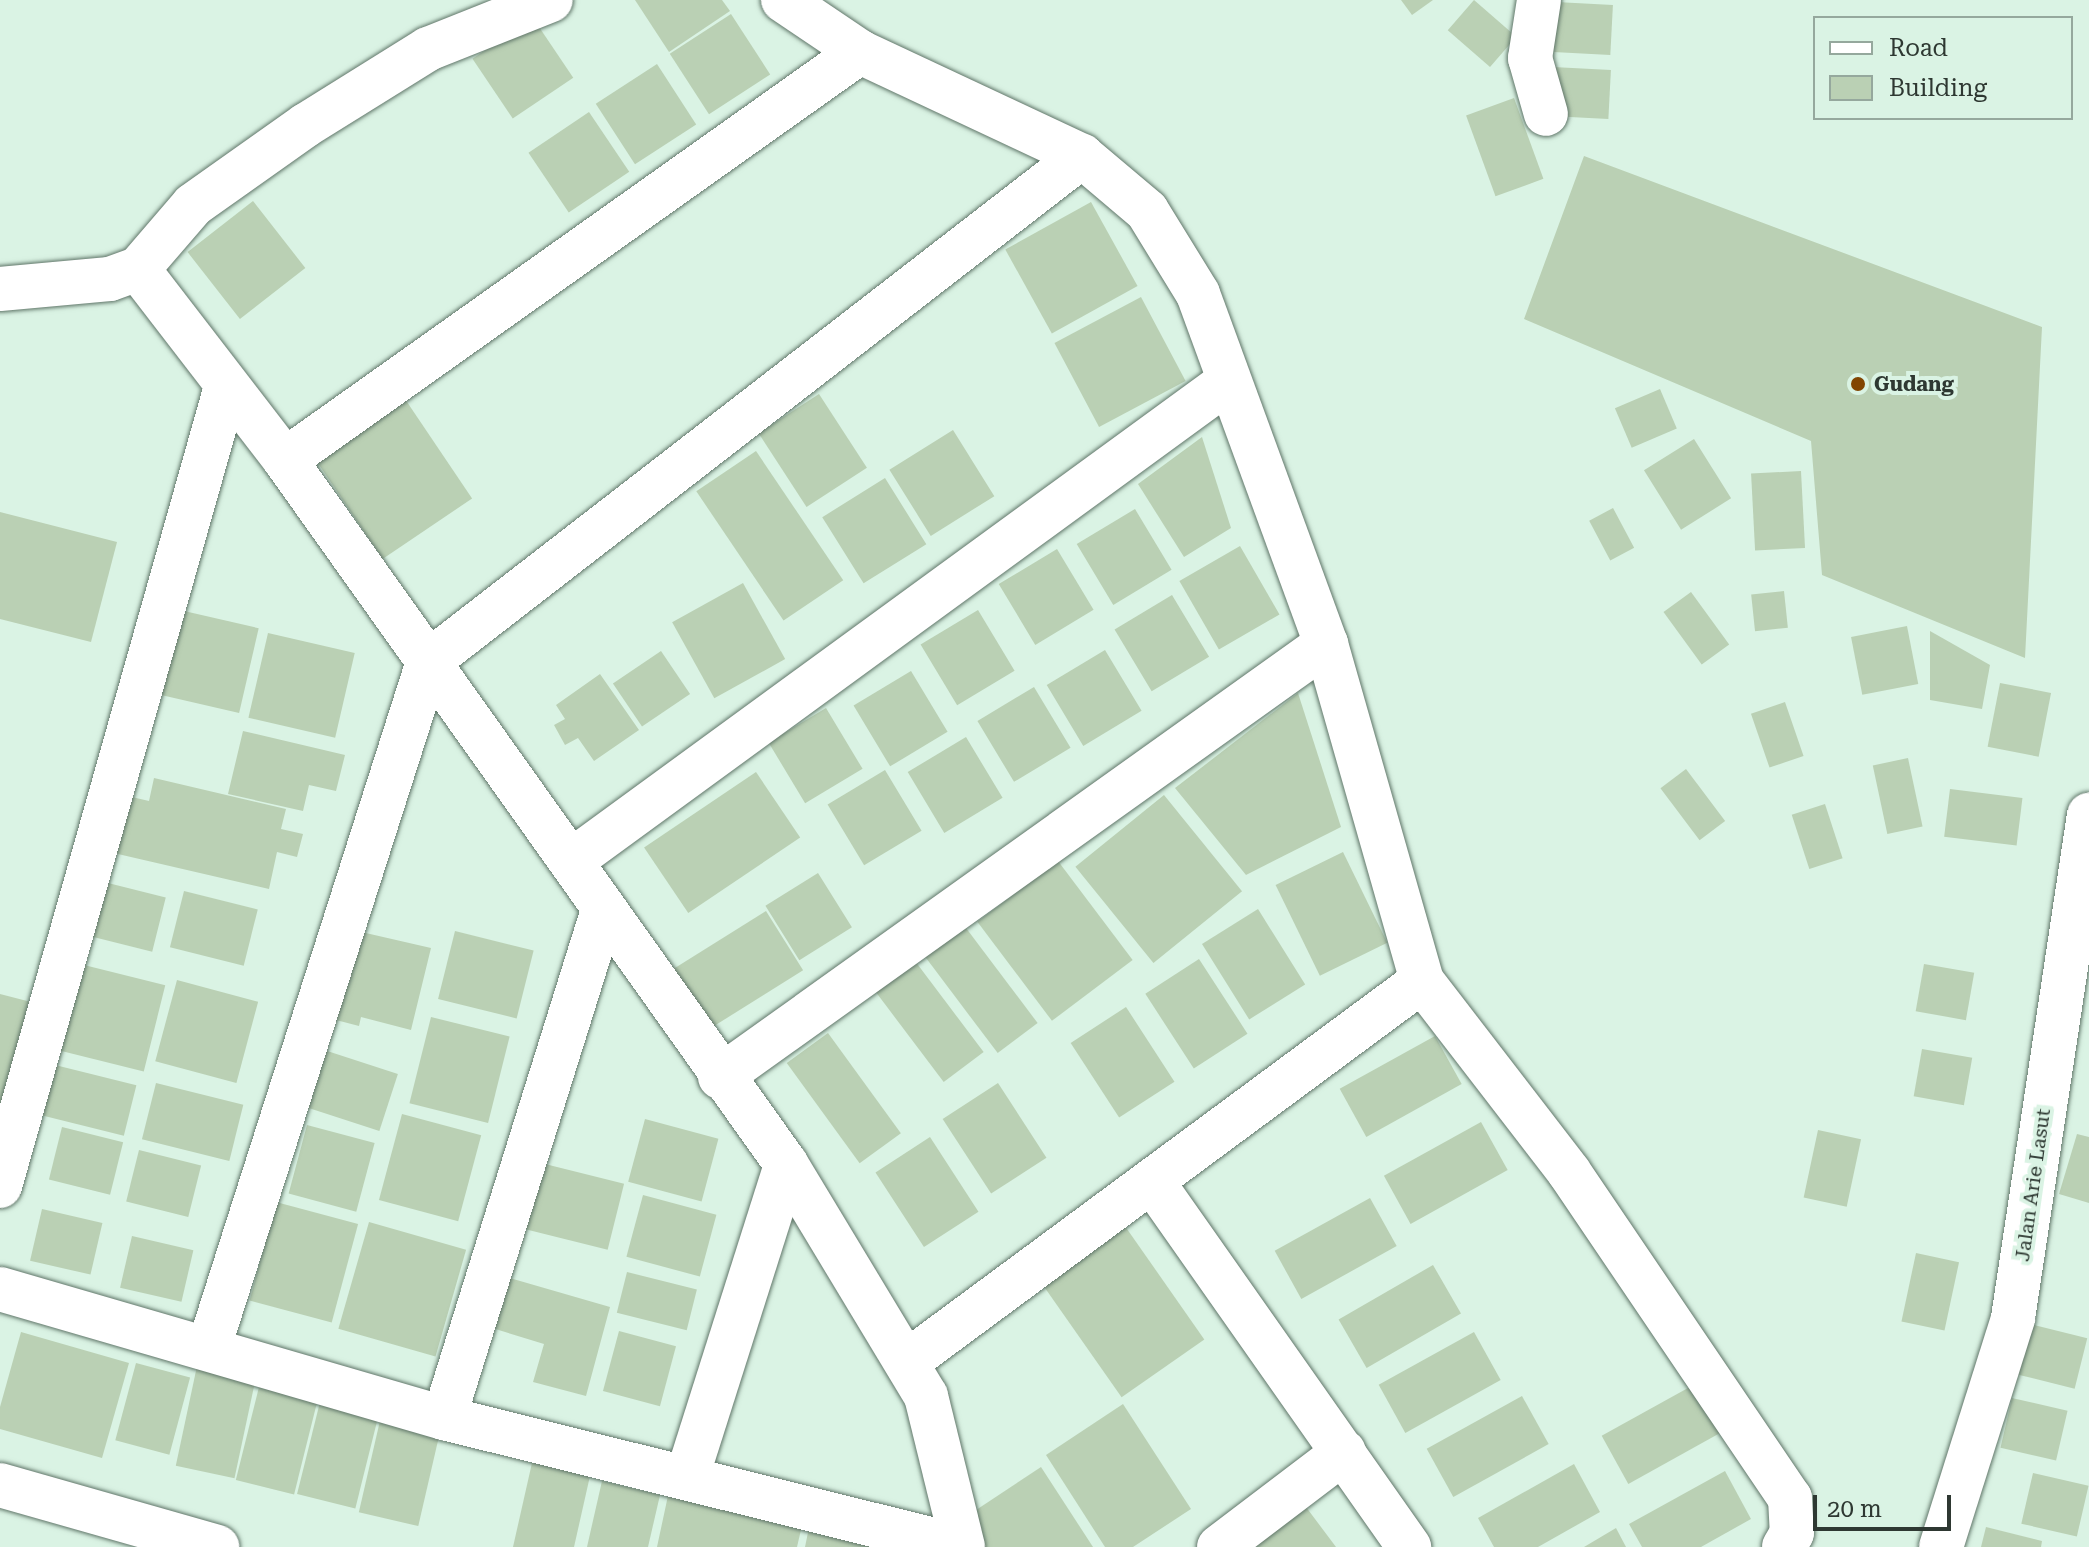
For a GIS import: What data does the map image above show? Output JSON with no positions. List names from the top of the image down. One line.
{"streets":{"street":["Jalan Arie Lasut"]},"places":["Gudang"],"legend":["Road","Building"],"scale_bar":"20 m"}
